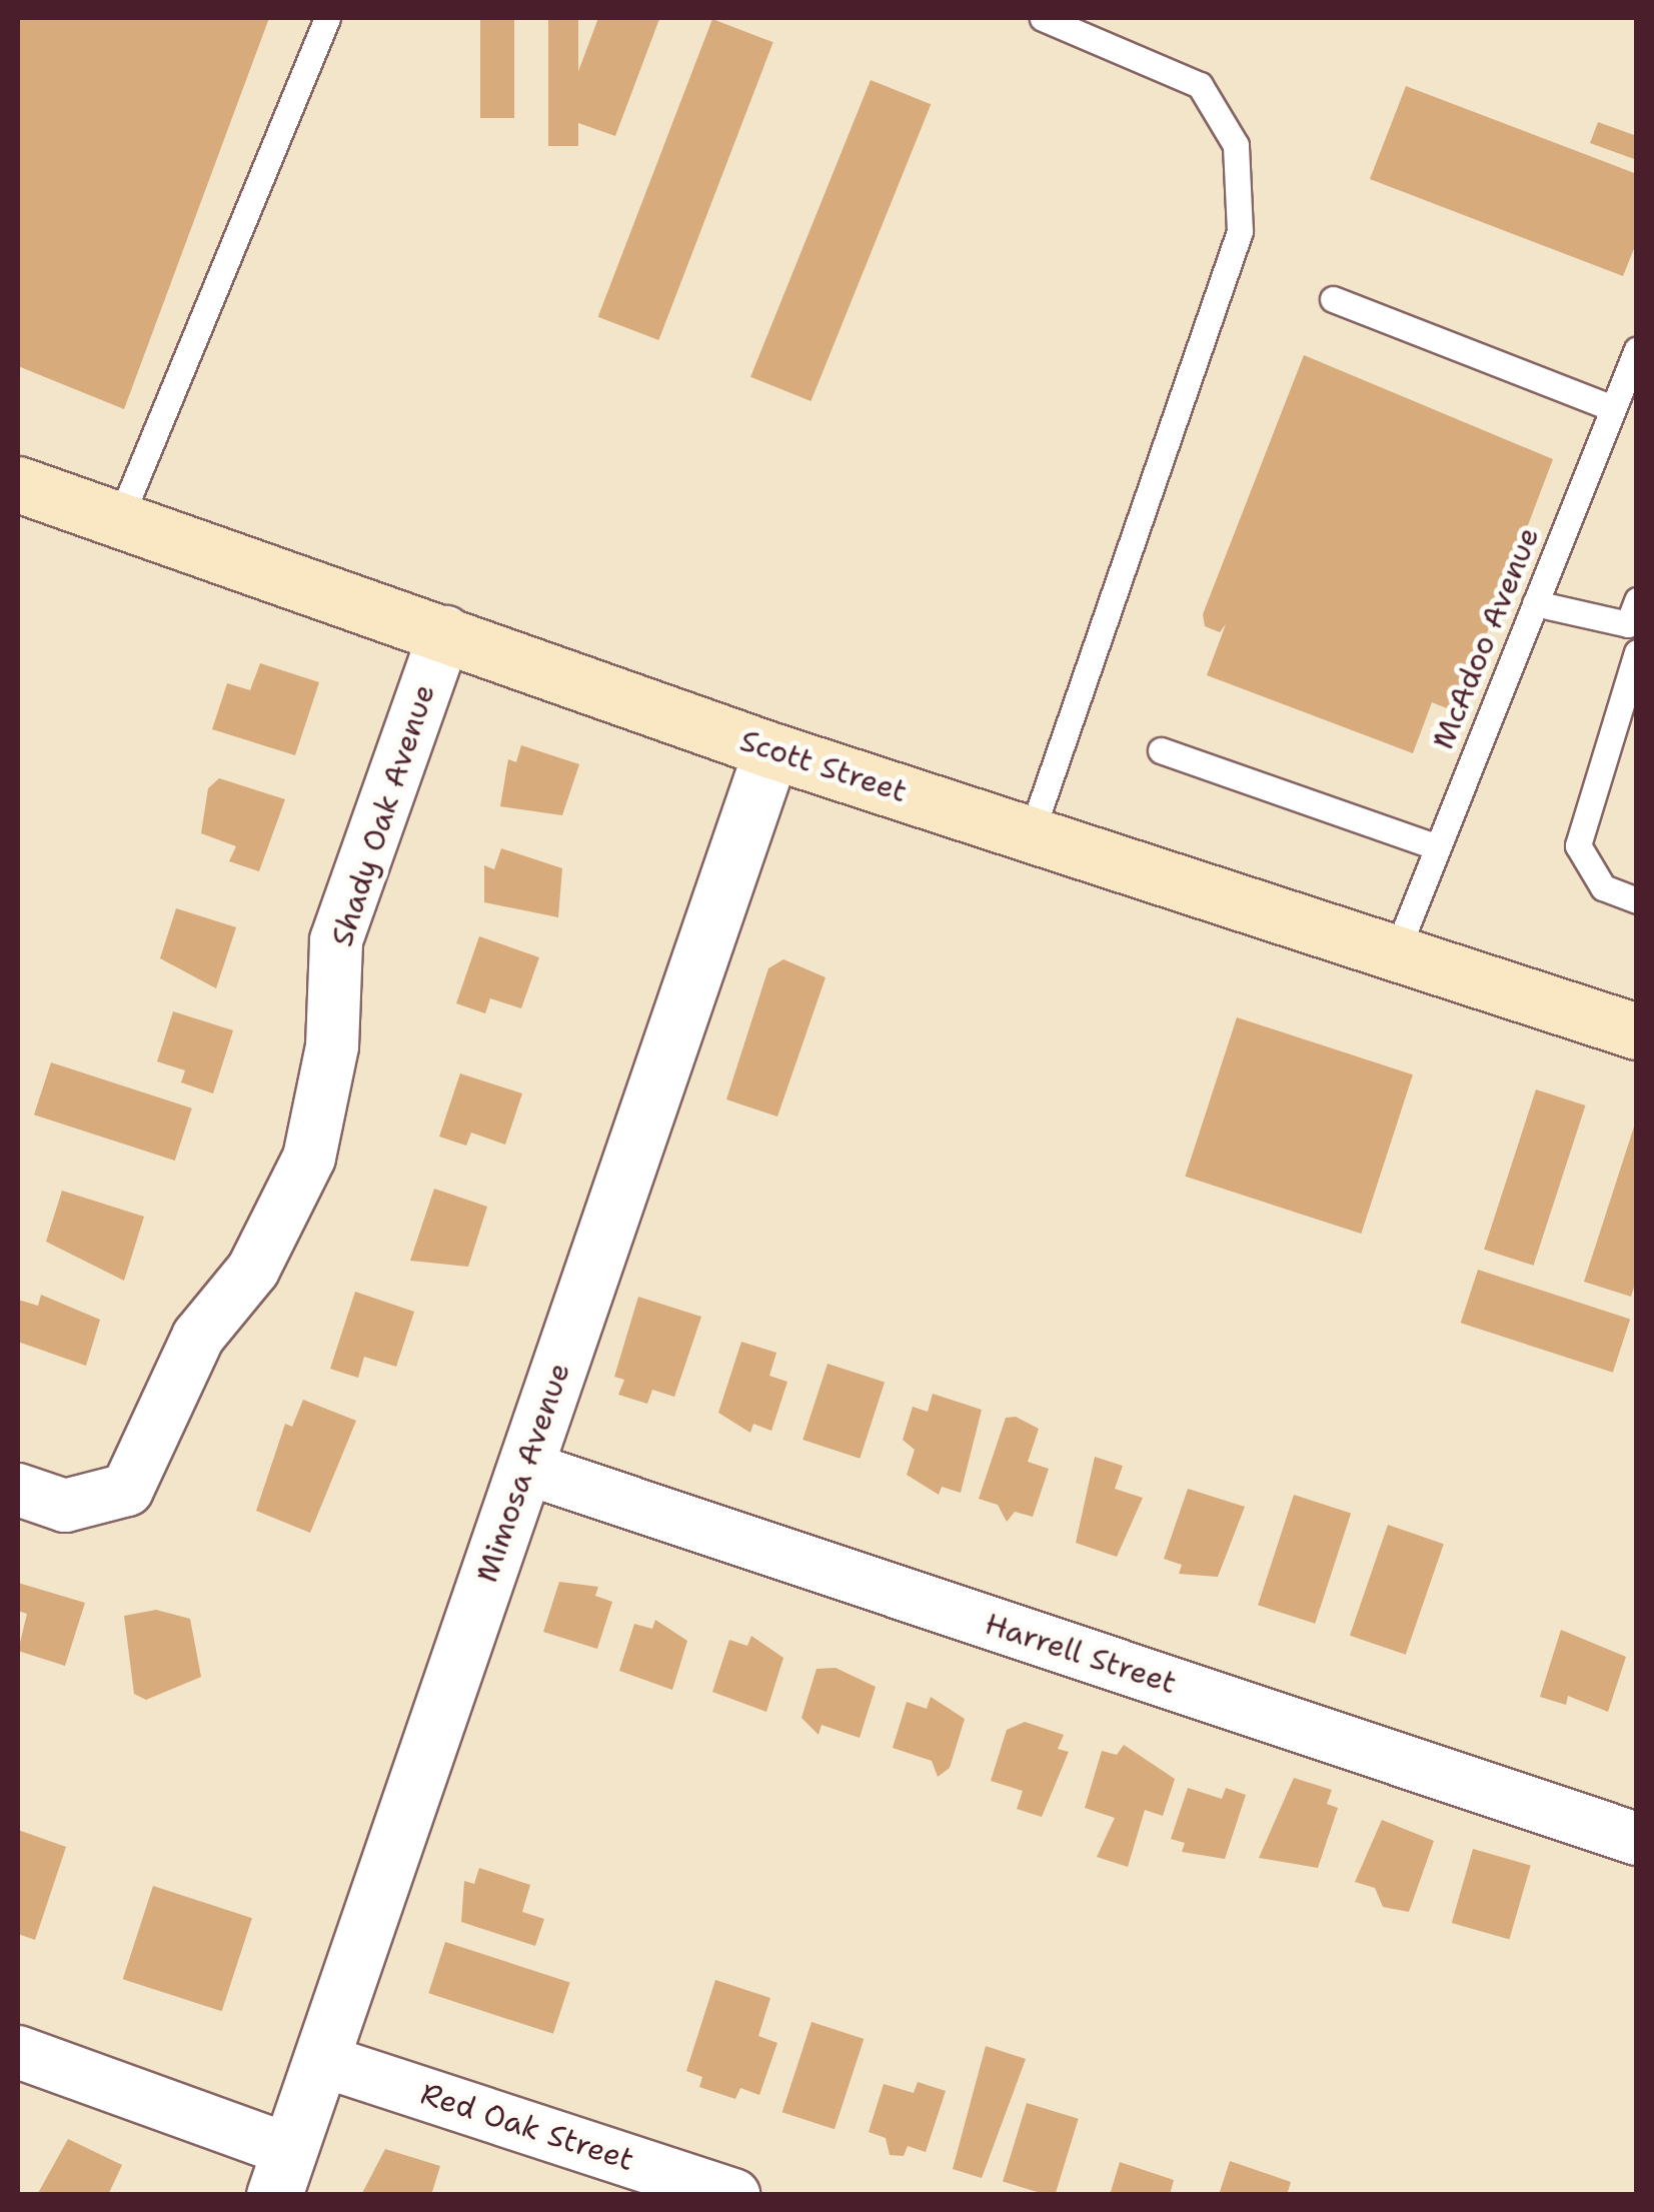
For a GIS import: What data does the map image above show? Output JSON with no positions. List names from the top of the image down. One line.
{"streets":{"main road":["Scott Street"],"street":["Shady Oak Avenue","Mimosa Avenue","Harrell Street","Red Oak Street"],"lane":["McAdoo Avenue"]},"crossings":[["McAdoo Avenue","Scott Street"],["Scott Street","Shady Oak Avenue"],["Scott Street","Mimosa Avenue"],["Mimosa Avenue","Harrell Street"],["Mimosa Avenue","Red Oak Street"]]}
